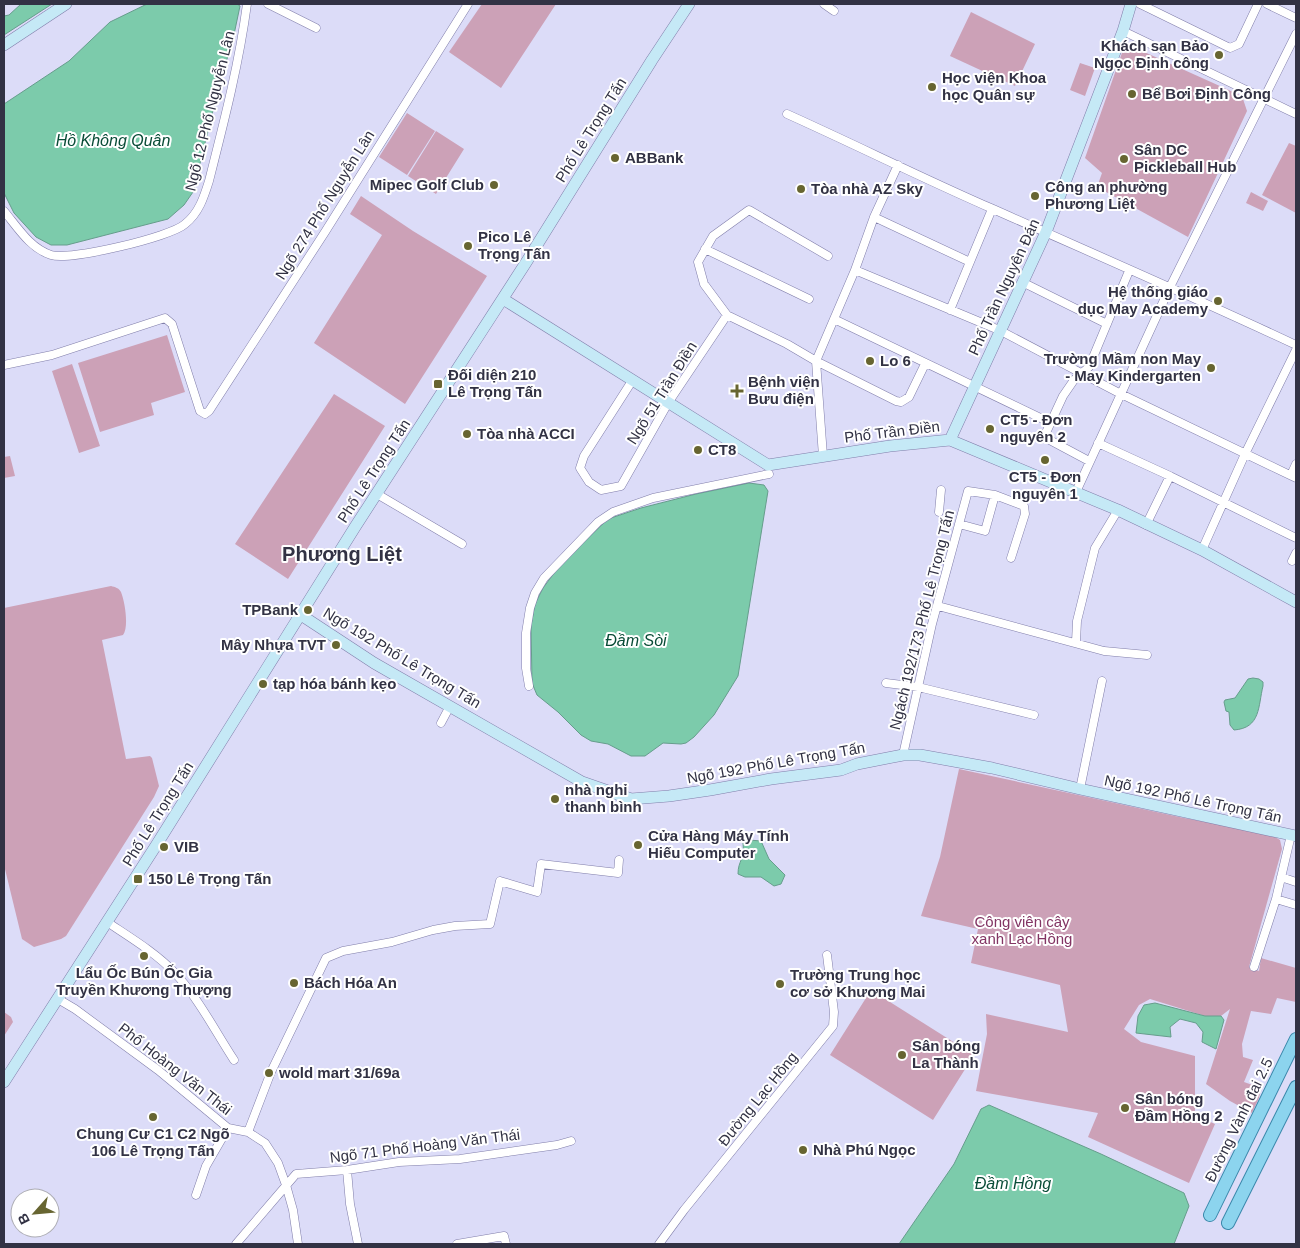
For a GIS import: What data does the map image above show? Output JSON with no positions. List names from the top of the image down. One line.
{"streets":{"main road":["Đường Vành đai 2.5"],"street":["Ngõ 12 Phố Nguyễn Lân","Phố Lê Trọng Tấn","Ngõ 274 Phố Nguyễn Lân","Phố Trần Nguyên Đán","Ngõ 51 Trần Điền","Phố Trần Điền","Ngách 192/173 Phố Lê Trọng Tấn","Ngõ 192 Phố Lê Trọng Tấn","Phố Hoàng Văn Thái","Đường Lạc Hồng","Ngõ 71 Phố Hoàng Văn Thái"]},"crossings":[["Phố Lê Trọng Tấn","Phố Trần Điền"],["Phố Lê Trọng Tấn","Ngõ 192 Phố Lê Trọng Tấn"],["Phố Lê Trọng Tấn","Phố Hoàng Văn Thái"],["Phố Trần Nguyên Đán","Phố Trần Điền"],["Ngõ 51 Trần Điền","Phố Trần Điền"],["Ngách 192/173 Phố Lê Trọng Tấn","Ngõ 192 Phố Lê Trọng Tấn"],["Phố Hoàng Văn Thái","Ngõ 71 Phố Hoàng Văn Thái"]],"districts":["Phương Liệt"],"water":["Hồ Không Quân","Đầm Sòi","Đầm Hồng"],"parks":["Công viên cây xanh Lạc Hồng"],"places":{"other":["Khách sạn Bảo Ngọc Định công","Học viện Khoa học Quân sự","Bể Bơi Định Công","ABBank","Sân DC Pickleball Hub","Mipec Golf Club","Tòa nhà AZ Sky","Công an phường Phương Liệt","Pico Lê Trọng Tấn","Hệ thống giáo dục May Academy","Lo 6","Trường Mầm non May - May Kindergarten","CT5 - Đơn nguyên 2","Tòa nhà ACCI","CT8","CT5 - Đơn nguyên 1","TPBank","Mây Nhựa TVT","tạp hóa bánh kẹo","nhà nghỉ thanh bình","Cửa Hàng Máy Tính Hiếu Computer","VIB","Lẩu Ốc Bún Ốc Gia Truyền Khương Thượng","Bách Hóa An","Trường Trung học cơ sở Khương Mai","Sân bóng La Thành","wold mart 31/69a","Sân bóng Đầm Hồng 2","Chung Cư C1 C2 Ngõ 106 Lê Trọng Tấn","Nhà Phú Ngọc"],"transit":["Đối diện 210 Lê Trọng Tấn","150 Lê Trọng Tấn"],"health":["Bệnh viện Bưu điện"]},"north":"bottom left"}
